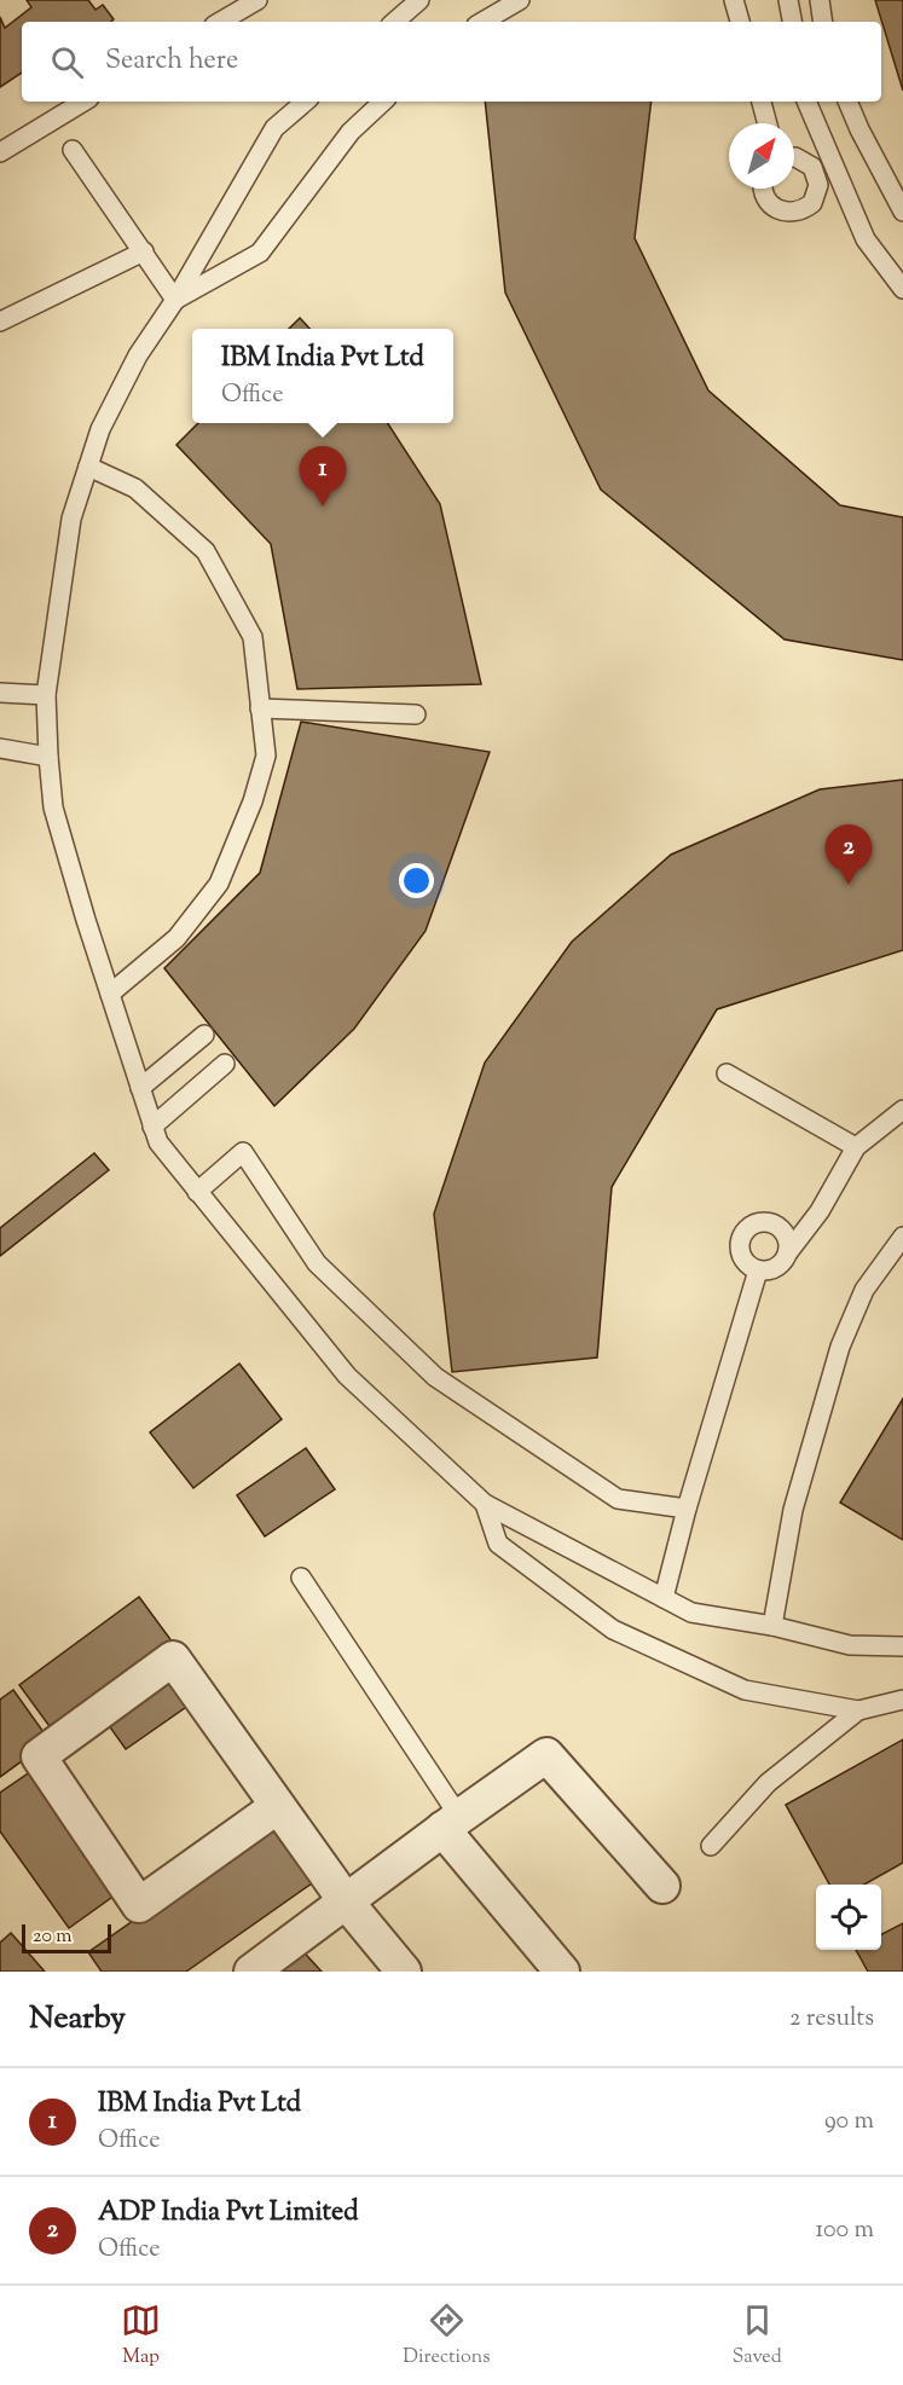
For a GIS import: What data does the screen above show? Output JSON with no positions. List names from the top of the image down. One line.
{"scale_bar":"20 m","north":"top right","page":{"search":"Search here","popup":["IBM India Pvt Ltd","Office"],"pins":["1","2"],"scale":"20 m","heading":["Nearby","2 results"],"list":[{"mark":"1","name":"IBM India Pvt Ltd","note":"Office","value":"90 m"},{"mark":"2","name":"ADP India Pvt Limited","note":"Office","value":"100 m"}],"nav":["Map","Directions","Saved"]}}
